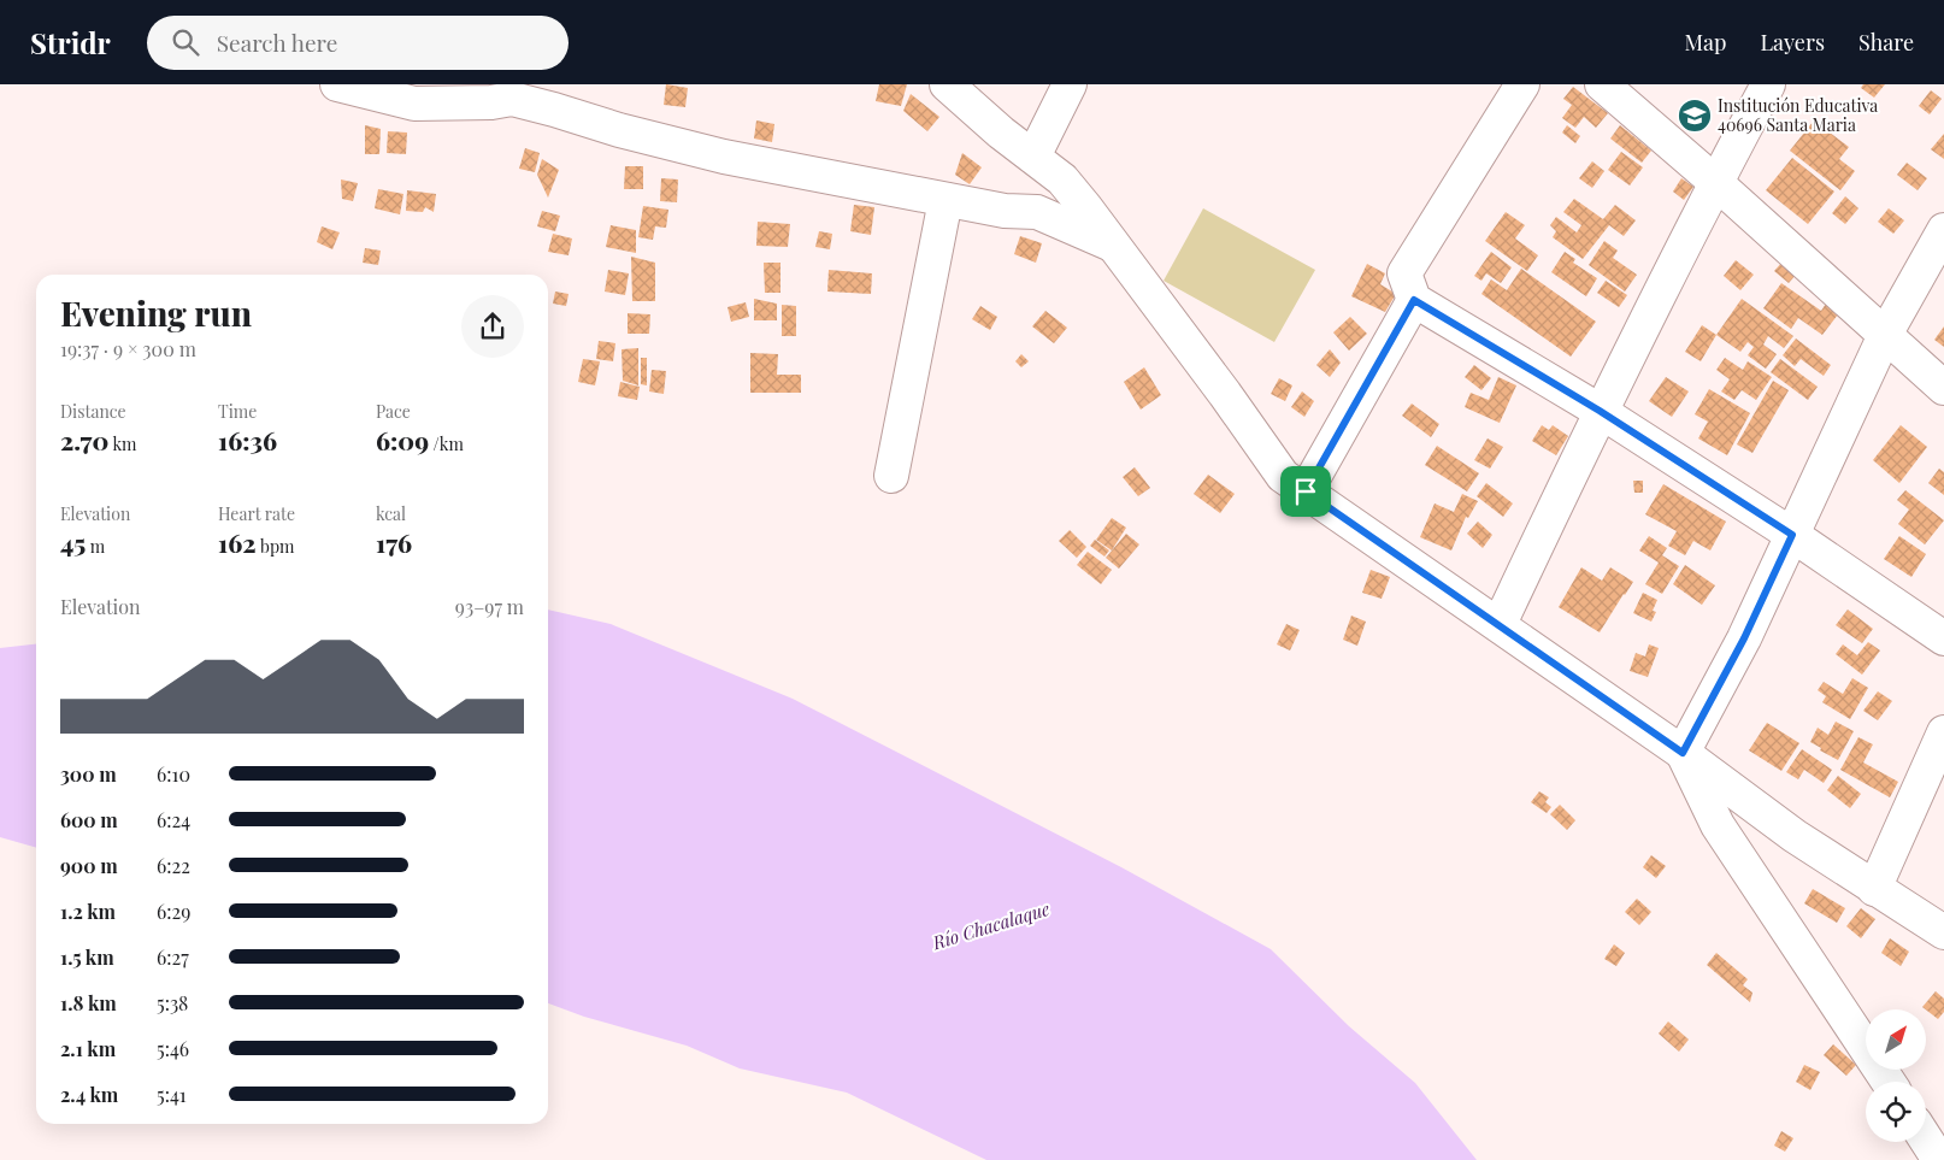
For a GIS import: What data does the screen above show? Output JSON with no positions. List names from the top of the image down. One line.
{"water":["Río Chacalaque"],"places":{"school or university":["Institución Educativa 40696 Santa Maria"]},"north":"top right","page":{"header":"Stridr","search":"Search here","nav":["Map","Layers","Share"],"heading":["Evening run","19:37 · 9 × 300 m"],"stats":[["Distance","2.70 km"],["Time","16:36"],["Pace","6:09 /km"],["Elevation","45 m"],["Heart rate","162 bpm"],["kcal","176"]],"chart":["Elevation","93–97 m"],"list":[{"name":"300 m","note":"6:10"},{"name":"600 m","note":"6:24"},{"name":"900 m","note":"6:22"},{"name":"1.2 km","note":"6:29"},{"name":"1.5 km","note":"6:27"},{"name":"1.8 km","note":"5:38"},{"name":"2.1 km","note":"5:46"},{"name":"2.4 km","note":"5:41"}]}}
